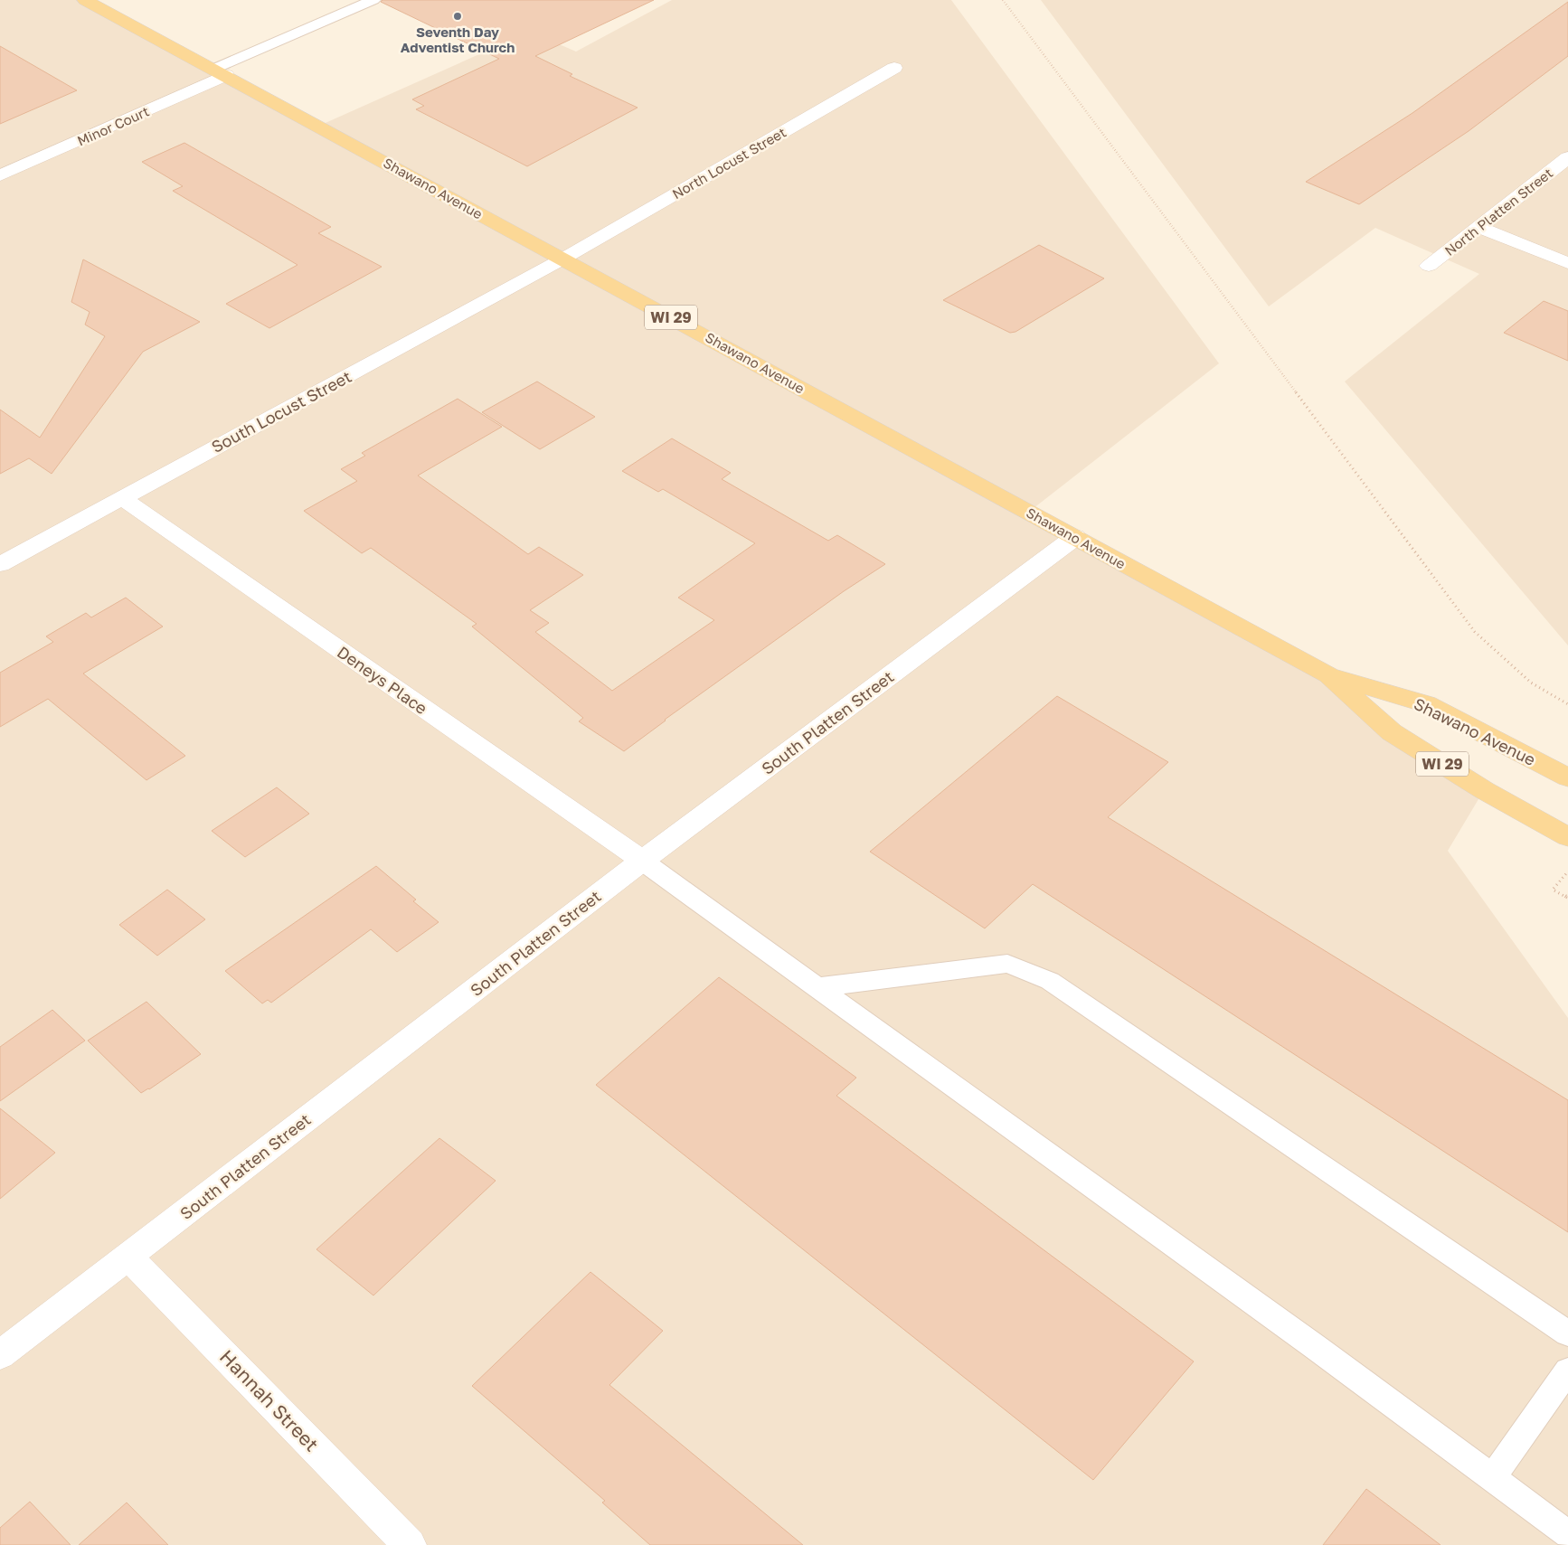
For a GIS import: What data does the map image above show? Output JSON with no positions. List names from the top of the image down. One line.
{"streets":{"main road":["Shawano Avenue","WI 29"],"street":["Minor Court","North Locust Street","North Platten Street","South Locust Street","Deneys Place","South Platten Street","Hannah Street"]},"crossings":[["Minor Court","Shawano Avenue"],["North Locust Street","Shawano Avenue"],["North Locust Street","South Locust Street"],["Shawano Avenue","South Locust Street"],["Shawano Avenue","South Platten Street"],["South Locust Street","Deneys Place"],["Deneys Place","South Platten Street"],["South Platten Street","Hannah Street"]],"places":["Seventh Day Adventist Church"]}
